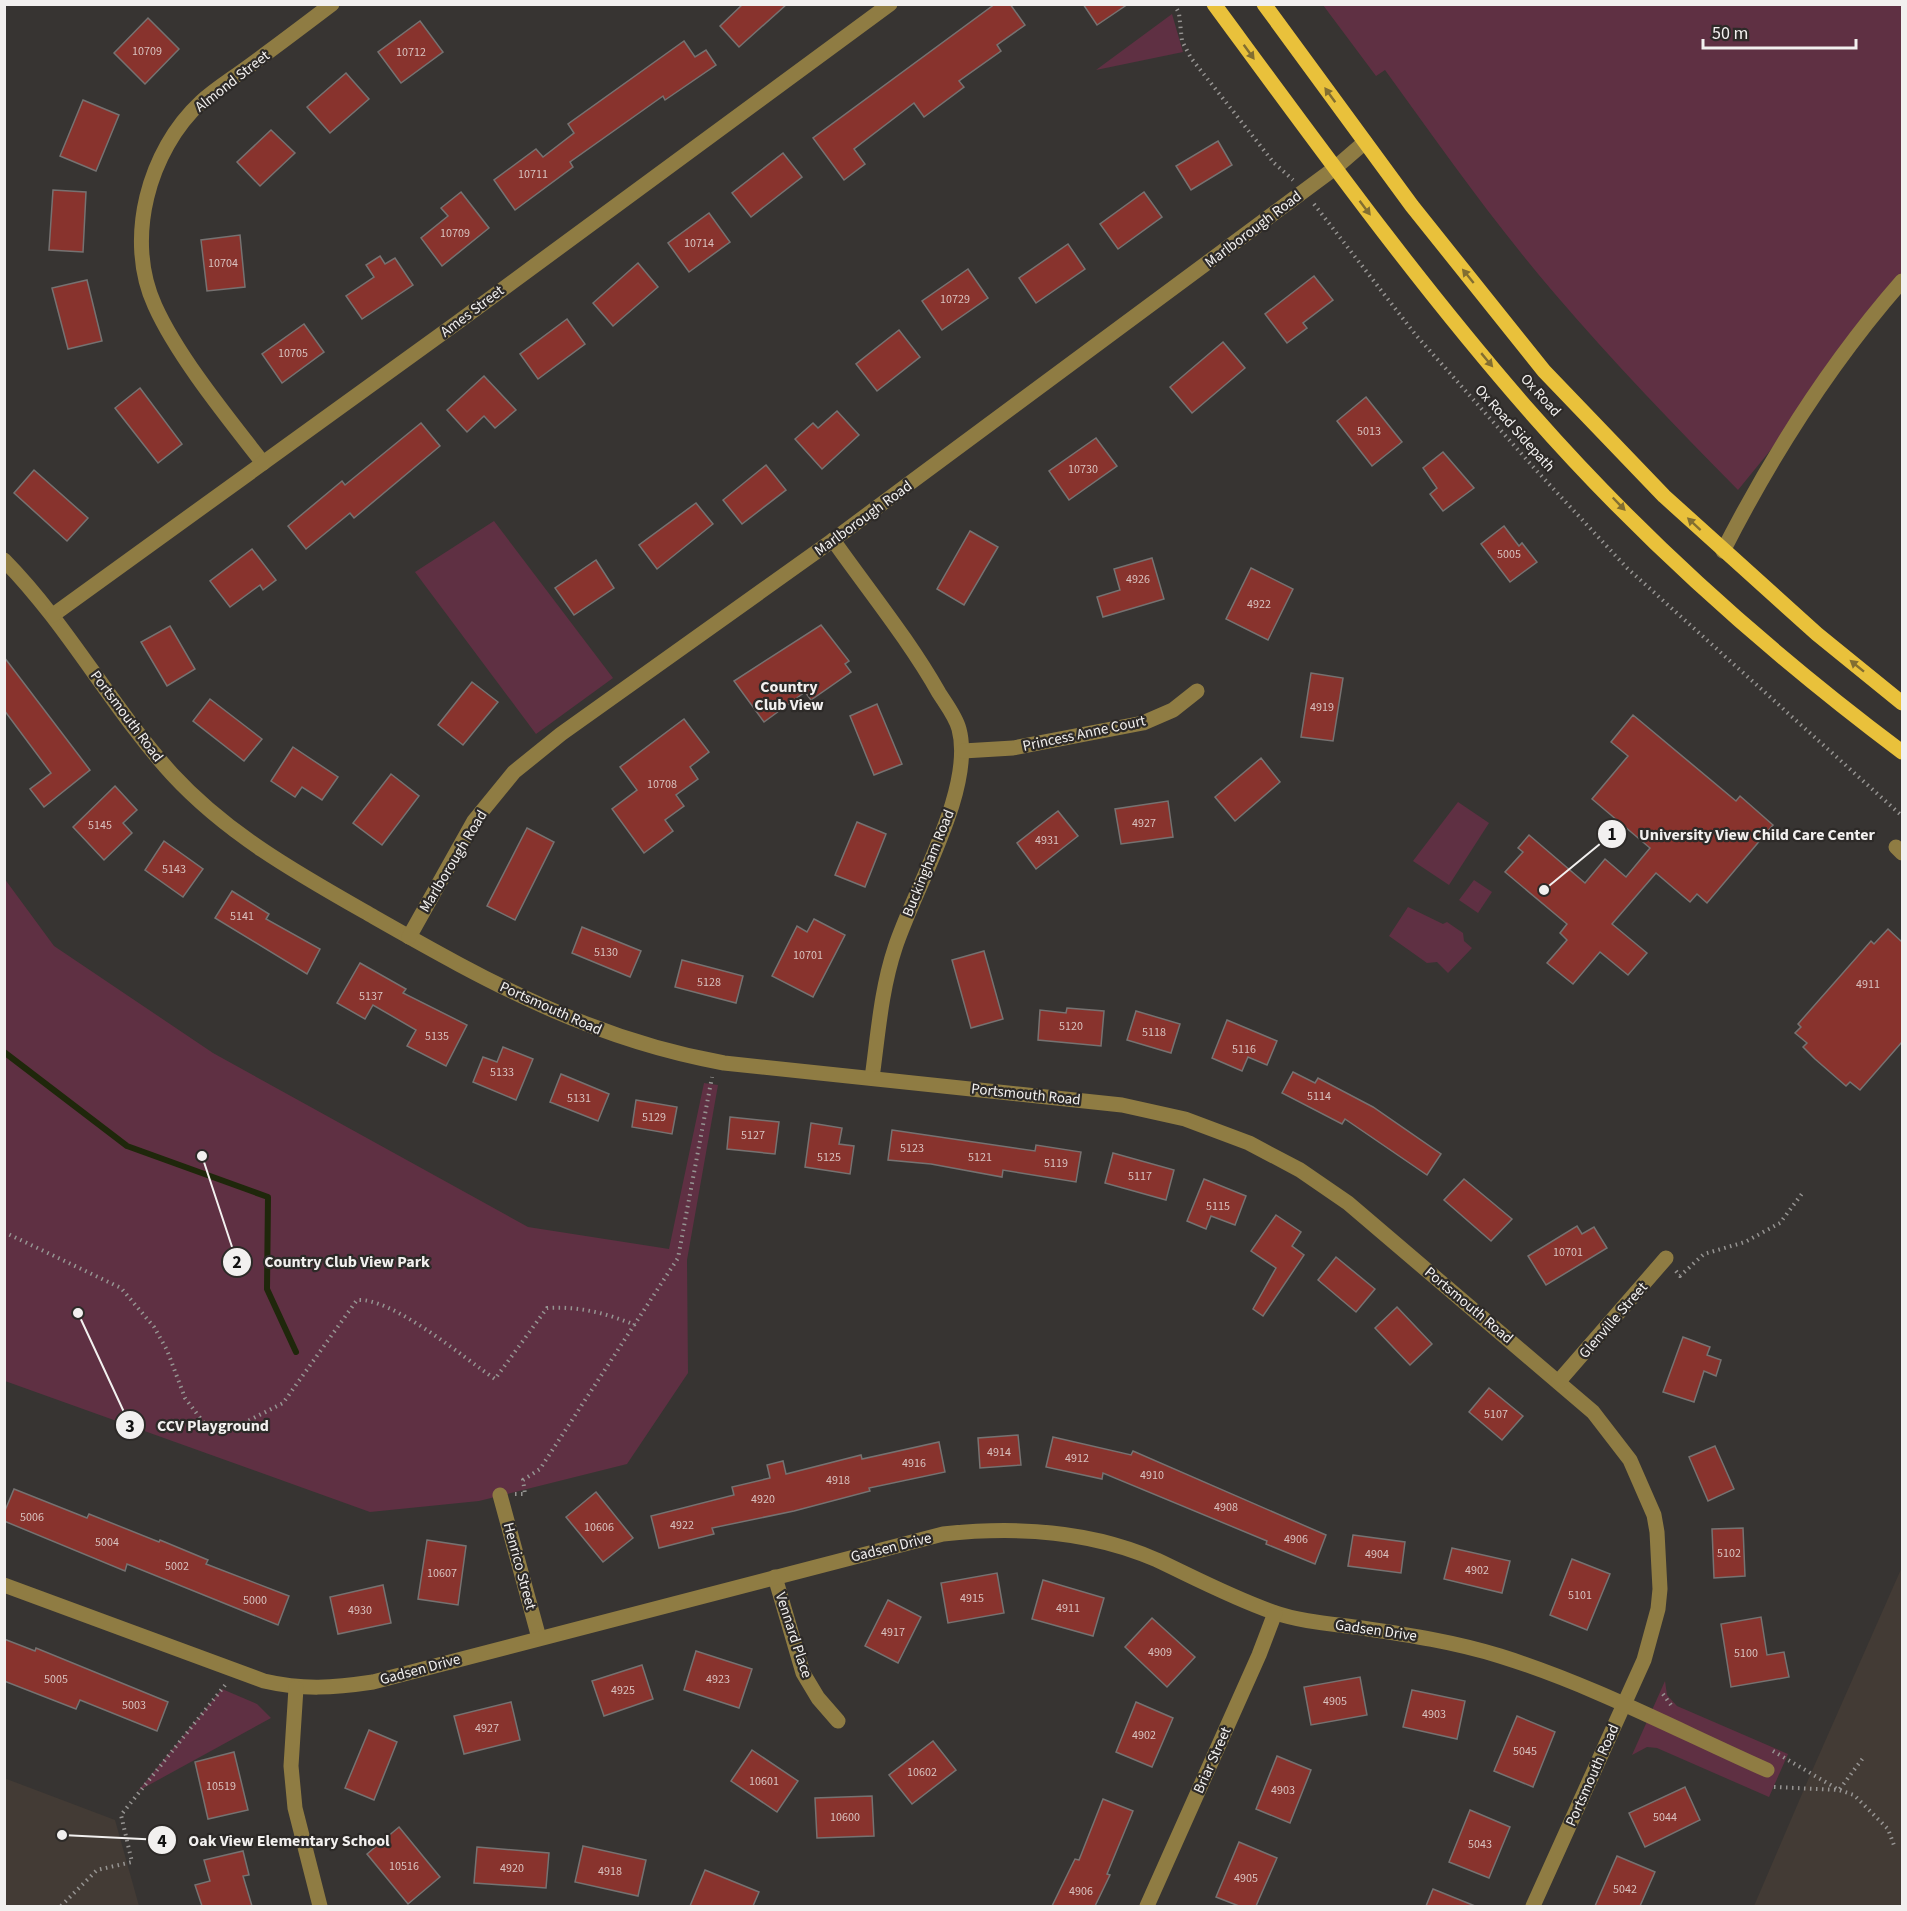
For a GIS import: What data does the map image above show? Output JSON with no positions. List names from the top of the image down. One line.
{"streets":{"main road":["Ox Road"],"street":["Almond Street","Marlborough Road","Ames Street","Portsmouth Road","Princess Anne Court","Buckingham Road","Glenville Street","Gadsen Drive","Henrico Street","Vennard Place","Briar Street"],"path":["Ox Road Sidepath"]},"crossings":[["Almond Street","Ames Street"],["Marlborough Road","Ox Road"],["Marlborough Road","Ox Road Sidepath"],["Marlborough Road","Portsmouth Road"],["Marlborough Road","Buckingham Road"],["Ames Street","Portsmouth Road"],["Portsmouth Road","Buckingham Road"],["Portsmouth Road","Glenville Street"],["Portsmouth Road","Gadsen Drive"],["Princess Anne Court","Buckingham Road"],["Gadsen Drive","Henrico Street"],["Gadsen Drive","Vennard Place"],["Gadsen Drive","Briar Street"]],"districts":["Country Club View"],"places":["University View Child Care Center","Country Club View Park","CCV Playground","Oak View Elementary School"],"house_numbers":["10709","10712","10711","10709","10714","10704","10729","10705","5013","10730","5005","4926","4922","4919","10708","4927","5145","4931","5143","5141","5130","10701","5128","4911","5137","5120","5118","5135","5116","5133","5114","5131","5129","5127","5123","5125","5121","5119","5117","5115","10701","5107","4914","4912","4916","4910","4918","4920","4908","5006","4922","10606","4906","5004","5102","4904","5002","4902","10607","5101","4915","5000","4911","4930","4917","4909","5100","5005","4923","4925","4905","5003","4903","4927","4902","5045","10602","10601","10519","4903","10600","5044","5043","10516","4920","4918","4905","5042","4906"],"scale_bar":"50 m"}
